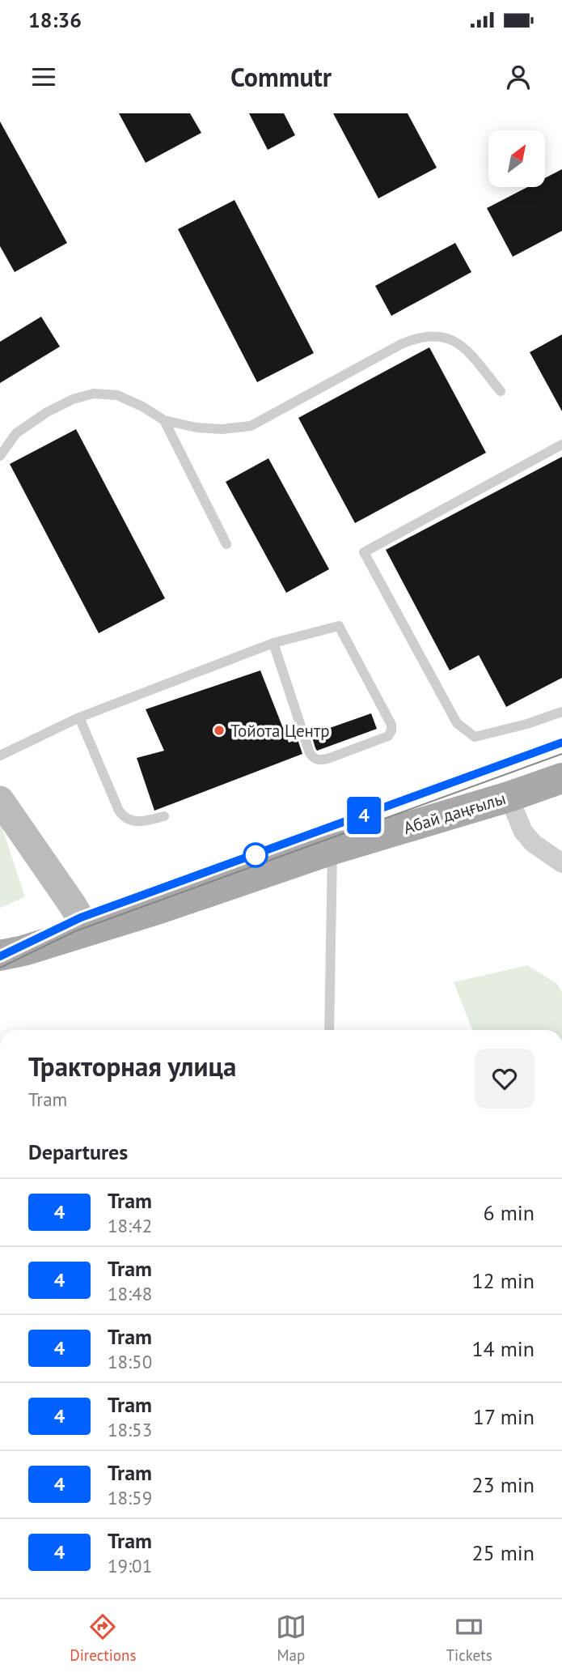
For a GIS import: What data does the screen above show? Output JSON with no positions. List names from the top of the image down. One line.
{"streets":{"main road":["Абай даңғылы"]},"places":["Тойота Центр"],"lines":["tram line 4"],"north":"top right","page":{"status":"18:36","header":"Commutr","on_map":"4","heading":[["Тракторная улица","Tram"],"Departures"],"list":[{"mark":"4","name":"Tram","note":"18:42","value":"6 min"},{"mark":"4","name":"Tram","note":"18:48","value":"12 min"},{"mark":"4","name":"Tram","note":"18:50","value":"14 min"},{"mark":"4","name":"Tram","note":"18:53","value":"17 min"},{"mark":"4","name":"Tram","note":"18:59","value":"23 min"},{"mark":"4","name":"Tram","note":"19:01","value":"25 min"}],"tabs":["Directions","Map","Tickets"]}}
